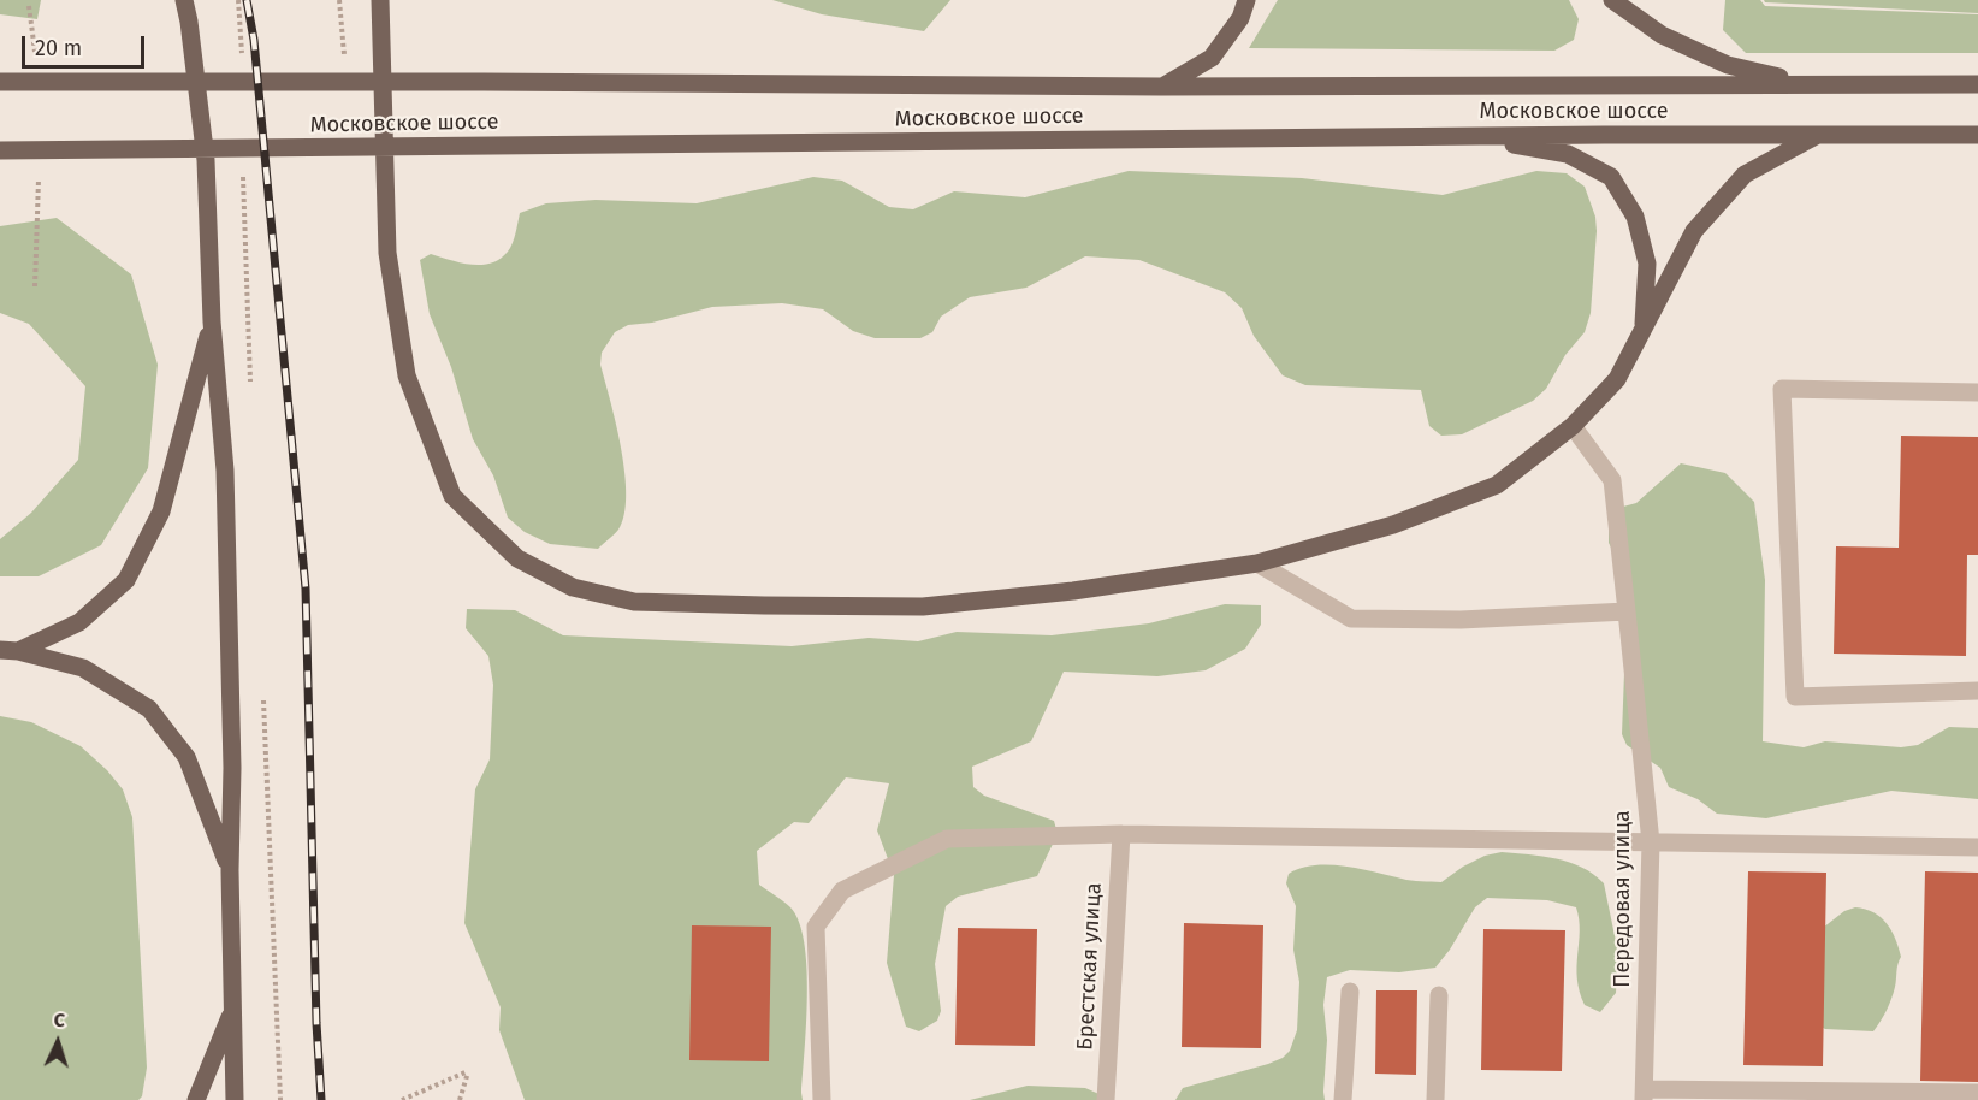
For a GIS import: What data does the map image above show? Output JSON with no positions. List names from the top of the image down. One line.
{"streets":{"main road":["Московское шоссе"],"street":["Передовая улица","Брестская улица"]},"scale_bar":"20 m","north":"top"}
